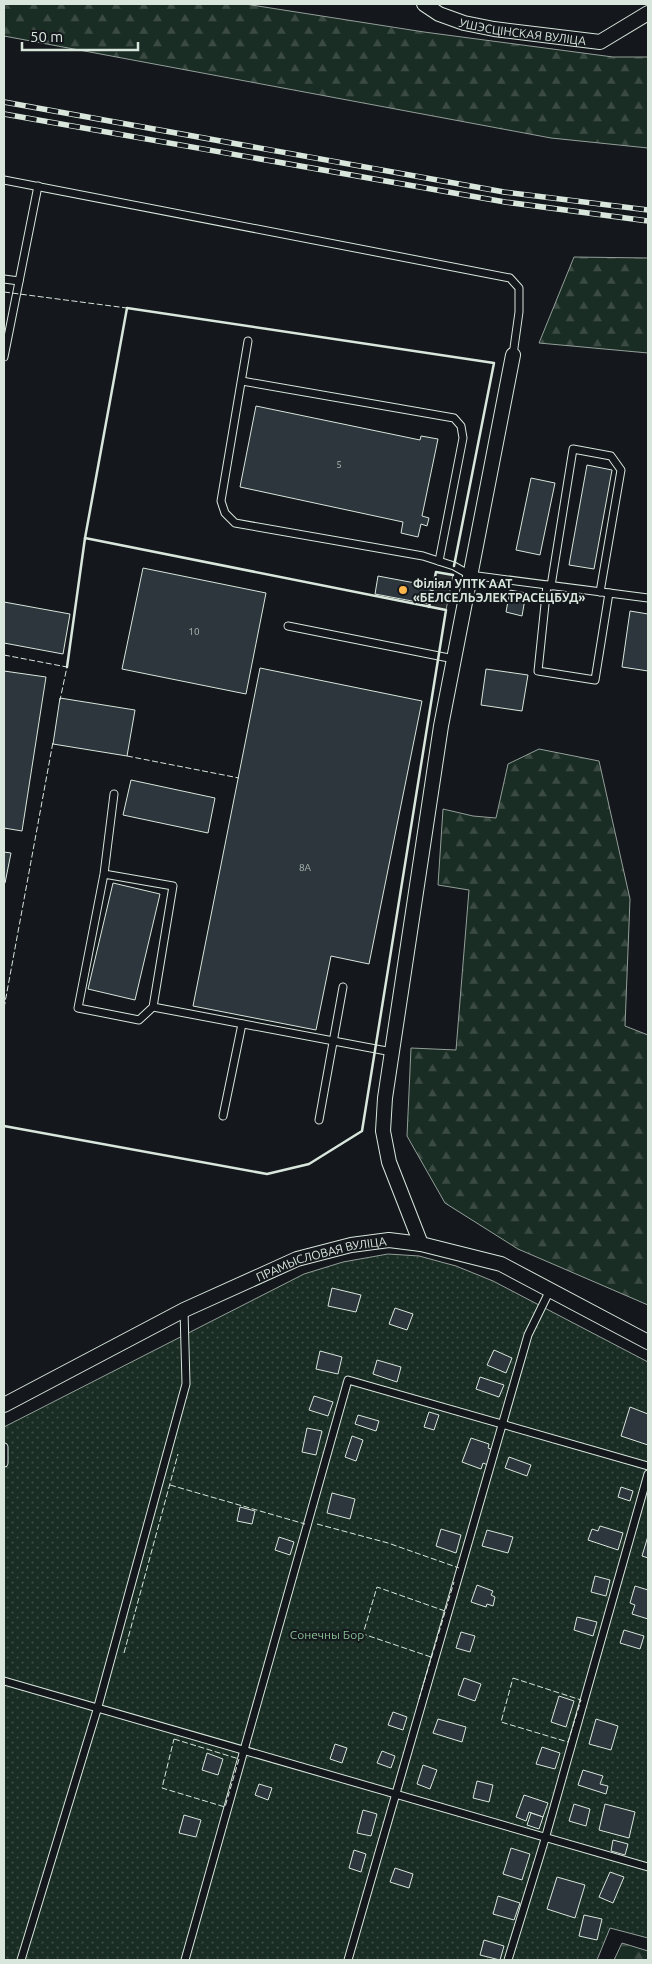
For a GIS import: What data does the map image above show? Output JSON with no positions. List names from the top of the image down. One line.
{"streets":{"street":["УШЭСЦІНСКАЯ ВУЛІЦА","ПРАМЫСЛОВАЯ ВУЛІЦА"]},"parks":["Сонечны Бор"],"places":["Філіял УПТК ААТ «БЕЛСЕЛЬЭЛЕКТРАСЕЦБУД»"],"house_numbers":["5","10","8А"],"scale_bar":"50 m"}
